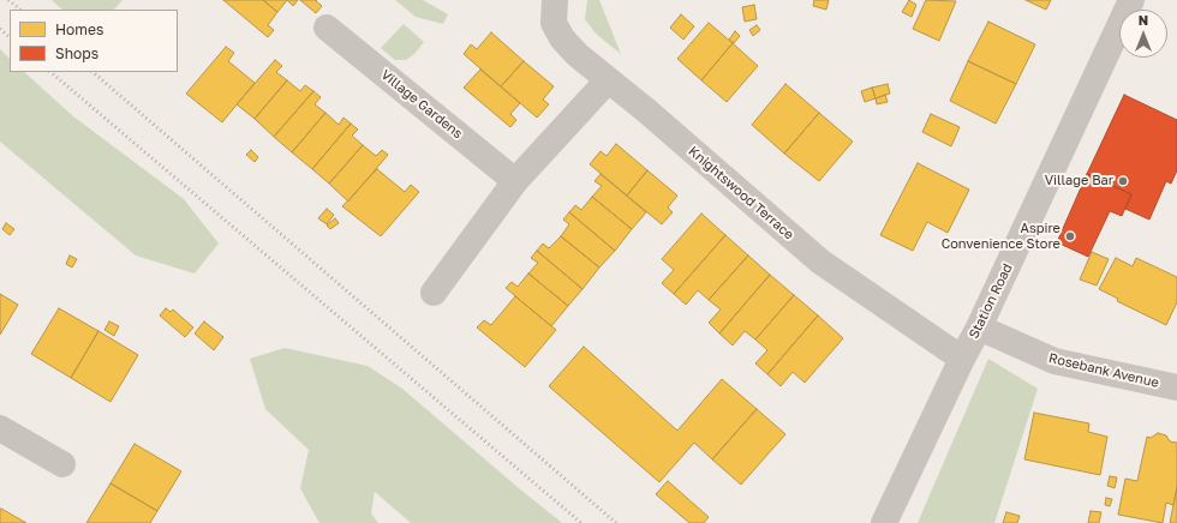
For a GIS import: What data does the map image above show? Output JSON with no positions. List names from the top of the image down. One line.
{"streets":{"street":["Village Gardens","Knightswood Terrace","Station Road","Rosebank Avenue"]},"crossings":[["Knightswood Terrace","Station Road"],["Station Road","Rosebank Avenue"]],"places":["Village Bar","Aspire Convenience Store"],"legend":["Homes","Shops"],"north":"top"}
